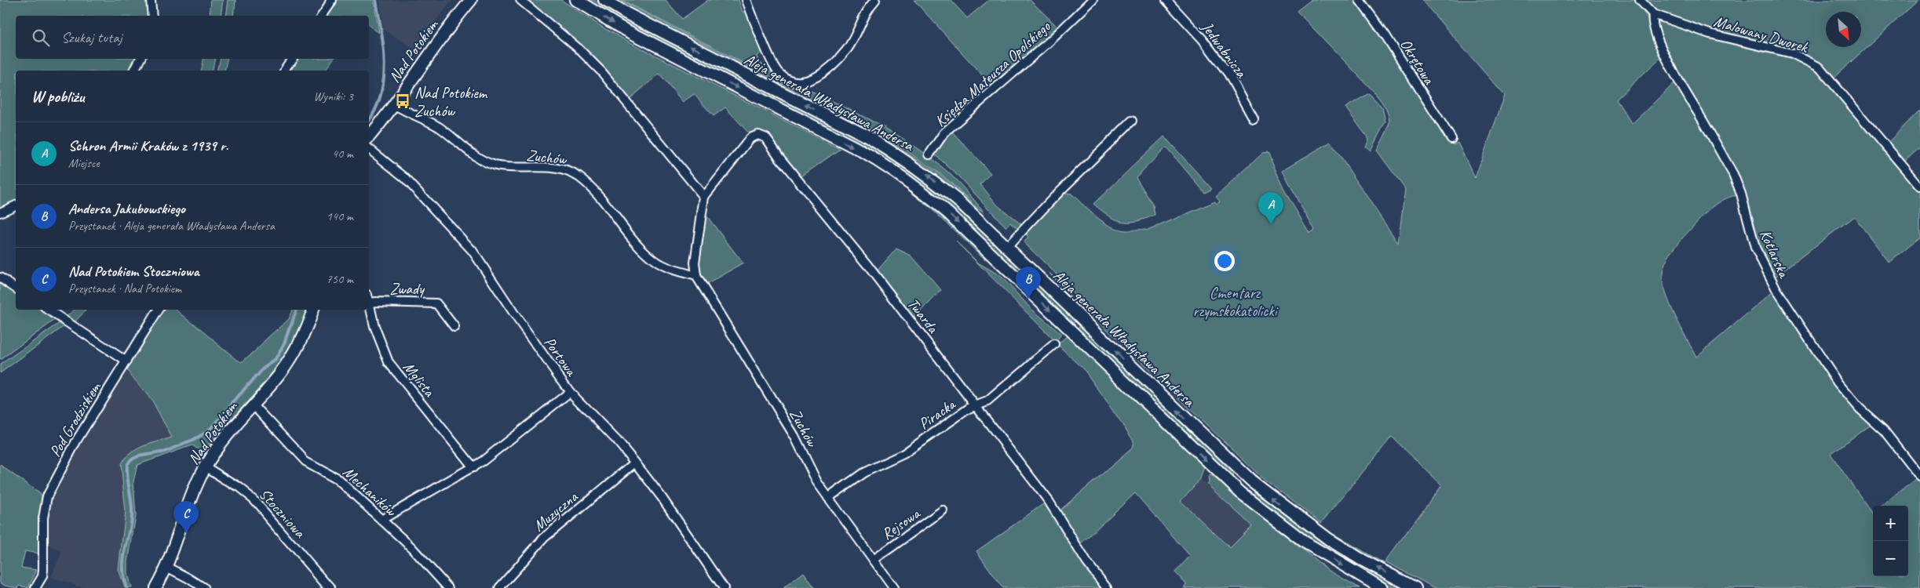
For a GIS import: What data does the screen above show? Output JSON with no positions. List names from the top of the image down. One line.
{"streets":{"main road":["Nad Potokiem","Aleja generała Władysława Andersa"],"street":["Malowany Dworek","Jedwabnicza","Okrętowa","Księdza Mateusza Opolskiego","Zuchów","Kotlarska","Zwady","Twarda","Portowa","Mglista","Piracka","Pod Grodziskiem","Mechaników","Muzyczna","Stoczniowa","Rejsowa"]},"crossings":[["Malowany Dworek","Kotlarska"],["Nad Potokiem","Zuchów"],["Nad Potokiem","Mechaników"],["Nad Potokiem","Stoczniowa"],["Zuchów","Twarda"],["Zuchów","Piracka"],["Zuchów","Rejsowa"],["Zwady","Mglista"],["Twarda","Piracka"],["Portowa","Muzyczna"]],"parks":["Cmentarz rzymskokatolicki"],"places":{"bus stop":["Nad Potokiem Zuchów"]},"north":"bottom right","page":{"search":"Szukaj tutaj","heading":["W pobliżu","Wyniki: 3"],"list":[{"mark":"A","name":"Schron Armii Kraków z 1939 r.","note":"Miejsce","value":"40 m"},{"mark":"B","name":"Andersa Jakubowskiego","note":"Przystanek · Aleja generała Władysława Andersa","value":"140 m"},{"mark":"C","name":"Nad Potokiem Stoczniowa","note":"Przystanek · Nad Potokiem","value":"750 m"}],"pins":["A","B","C"],"map_buttons":["+","−"]}}
